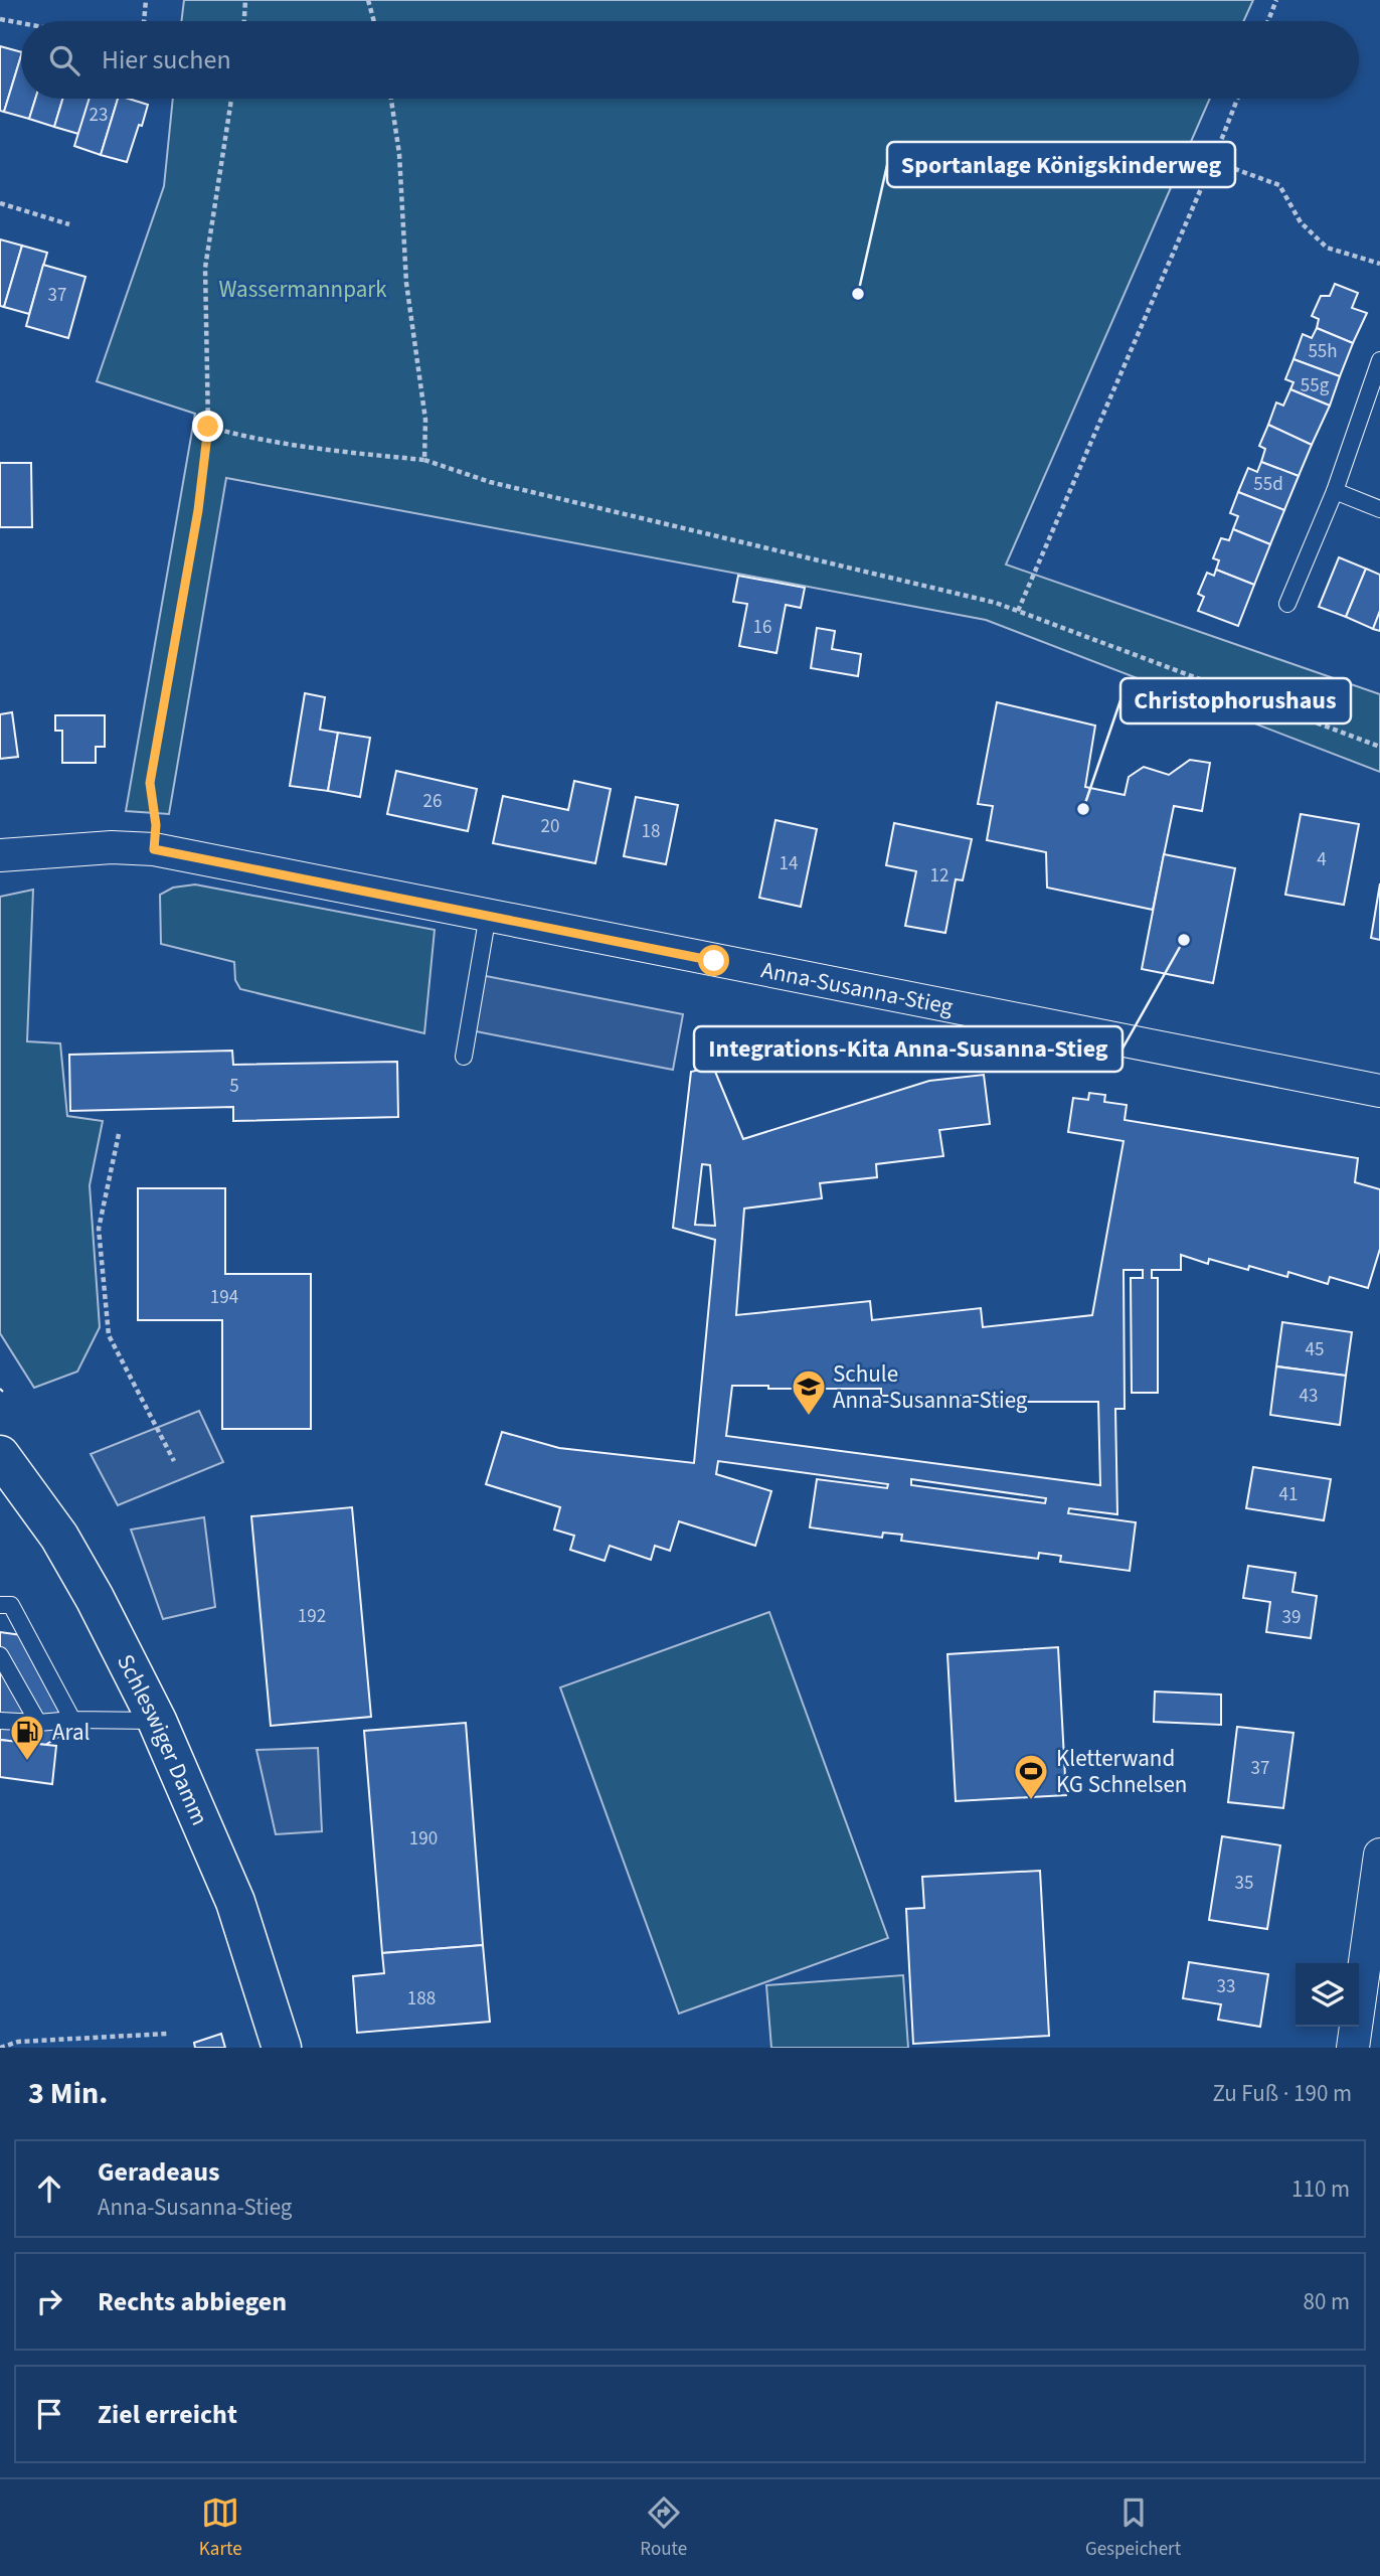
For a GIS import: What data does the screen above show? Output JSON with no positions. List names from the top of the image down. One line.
{"streets":{"main road":["Schleswiger Damm"],"street":["Anna-Susanna-Stieg"]},"parks":["Wassermannpark"],"places":{"other":["Sportanlage Königskinderweg","Christophorushaus","Integrations-Kita Anna-Susanna-Stieg"],"school or university":["Schule Anna-Susanna-Stieg"],"fuel station":["Aral"],"sports":["Kletterwand KG Schnelsen"]},"house_numbers":["23","37","55h","55g","55d","16","26","20","18","4","14","12","5","194","45","43","41","192","39","37","190","35","33","188"],"page":{"search":"Hier suchen","heading":["3 Min.","Zu Fuß · 190 m"],"list":[["Geradeaus","Anna-Susanna-Stieg","110 m"],["Rechts abbiegen","80 m"],"Ziel erreicht"],"nav":["Karte","Route","Gespeichert"]}}
